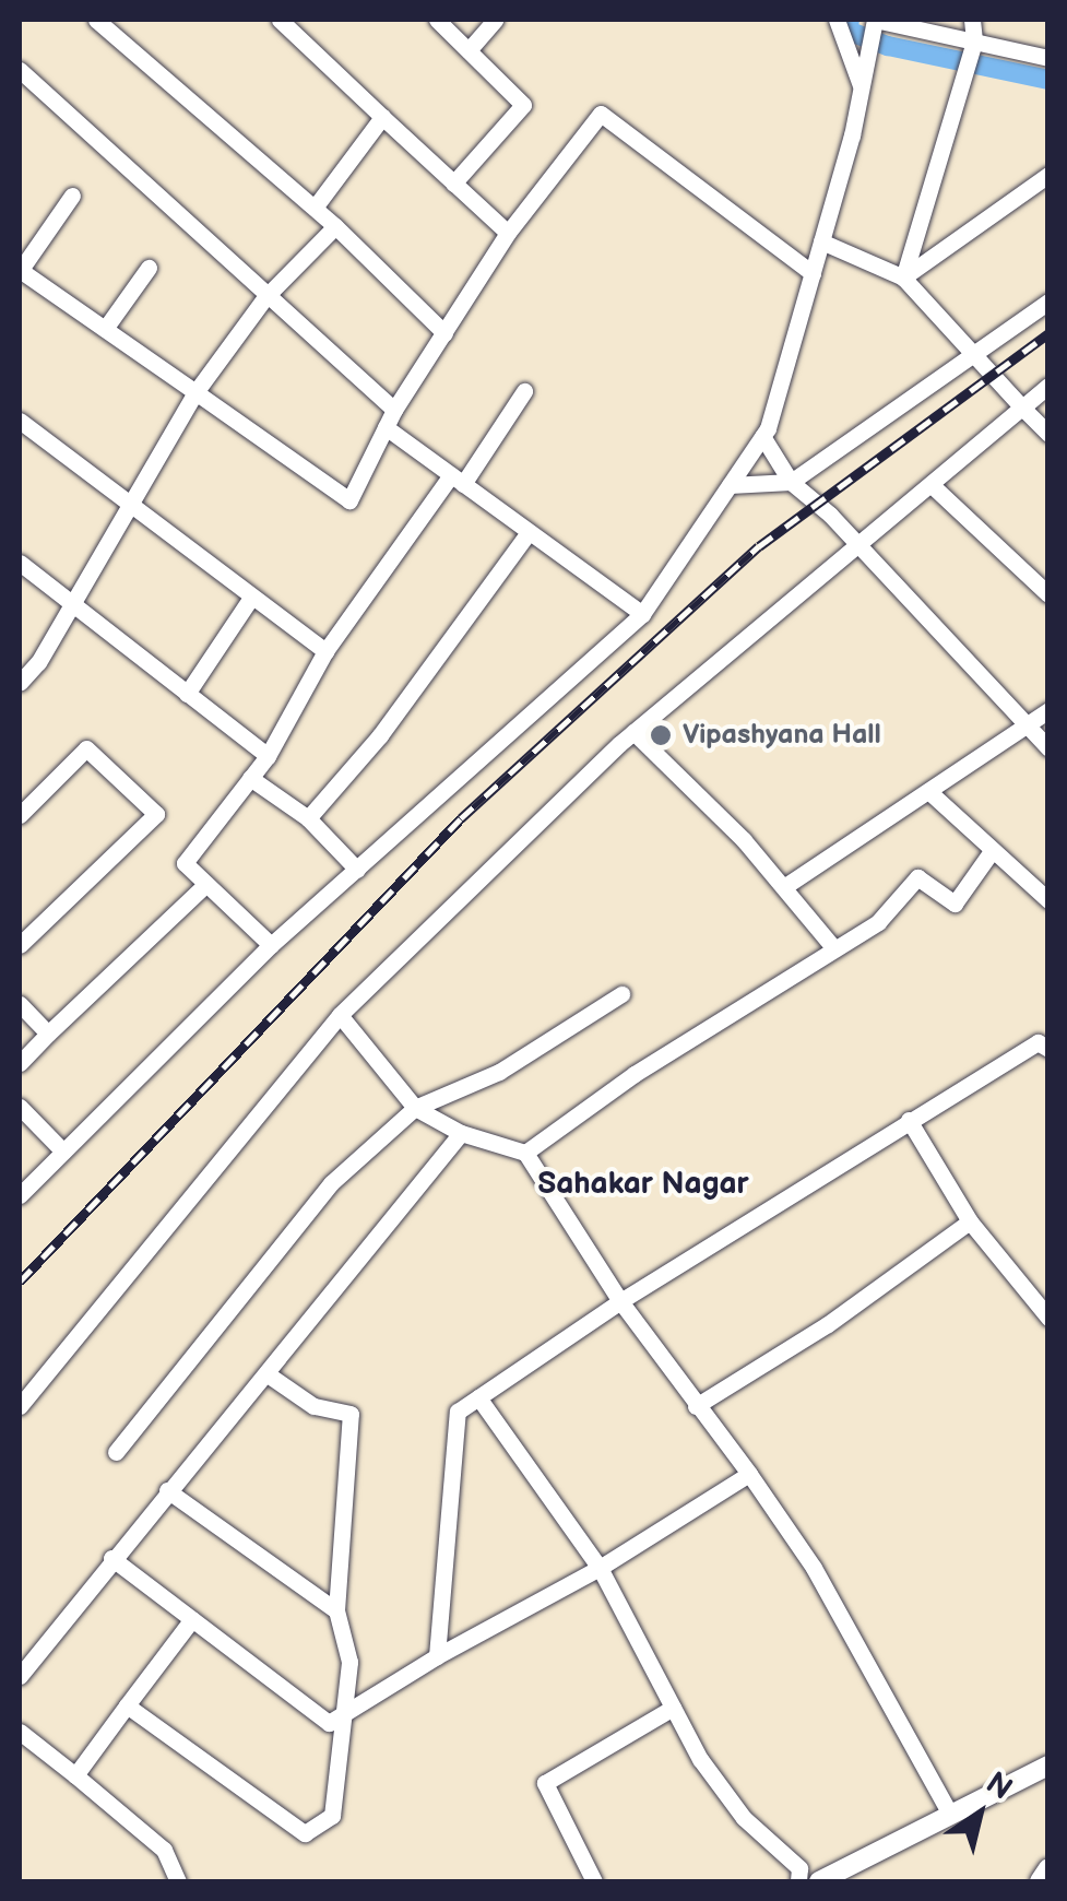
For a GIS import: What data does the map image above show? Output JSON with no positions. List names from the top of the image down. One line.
{"districts":["Sahakar Nagar"],"places":["Vipashyana Hall"],"north":"top right"}
